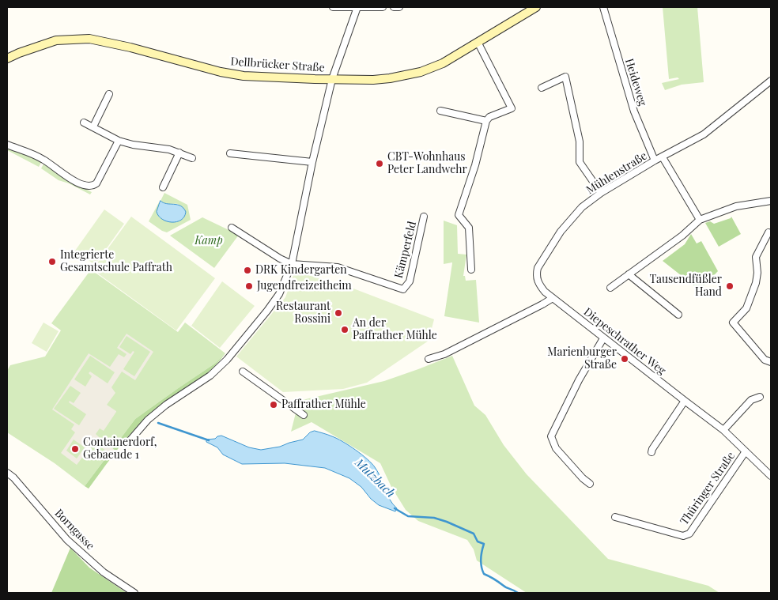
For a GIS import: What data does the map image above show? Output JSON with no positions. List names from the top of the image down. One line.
{"streets":{"main road":["Dellbrücker Straße"],"street":["Heideweg","Mühlenstraße","Kämperfeld","Diepeschrather Weg","Thüringer Straße","Borngasse"]},"crossings":[["Heideweg","Mühlenstraße"],["Mühlenstraße","Diepeschrather Weg"],["Diepeschrather Weg","Thüringer Straße"]],"water":["Mutzbach"],"parks":["Kamp"],"places":["CBT-Wohnhaus Peter Landwehr","Integrierte Gesamtschule Paffrath","DRK Kindergarten","Jugendfreizeitheim","Tausendfüßler Hand","Restaurant Rossini","An der Paffrather Mühle","Marienburger Straße","Paffrather Mühle","Containerdorf, Gebaeude 1"]}
